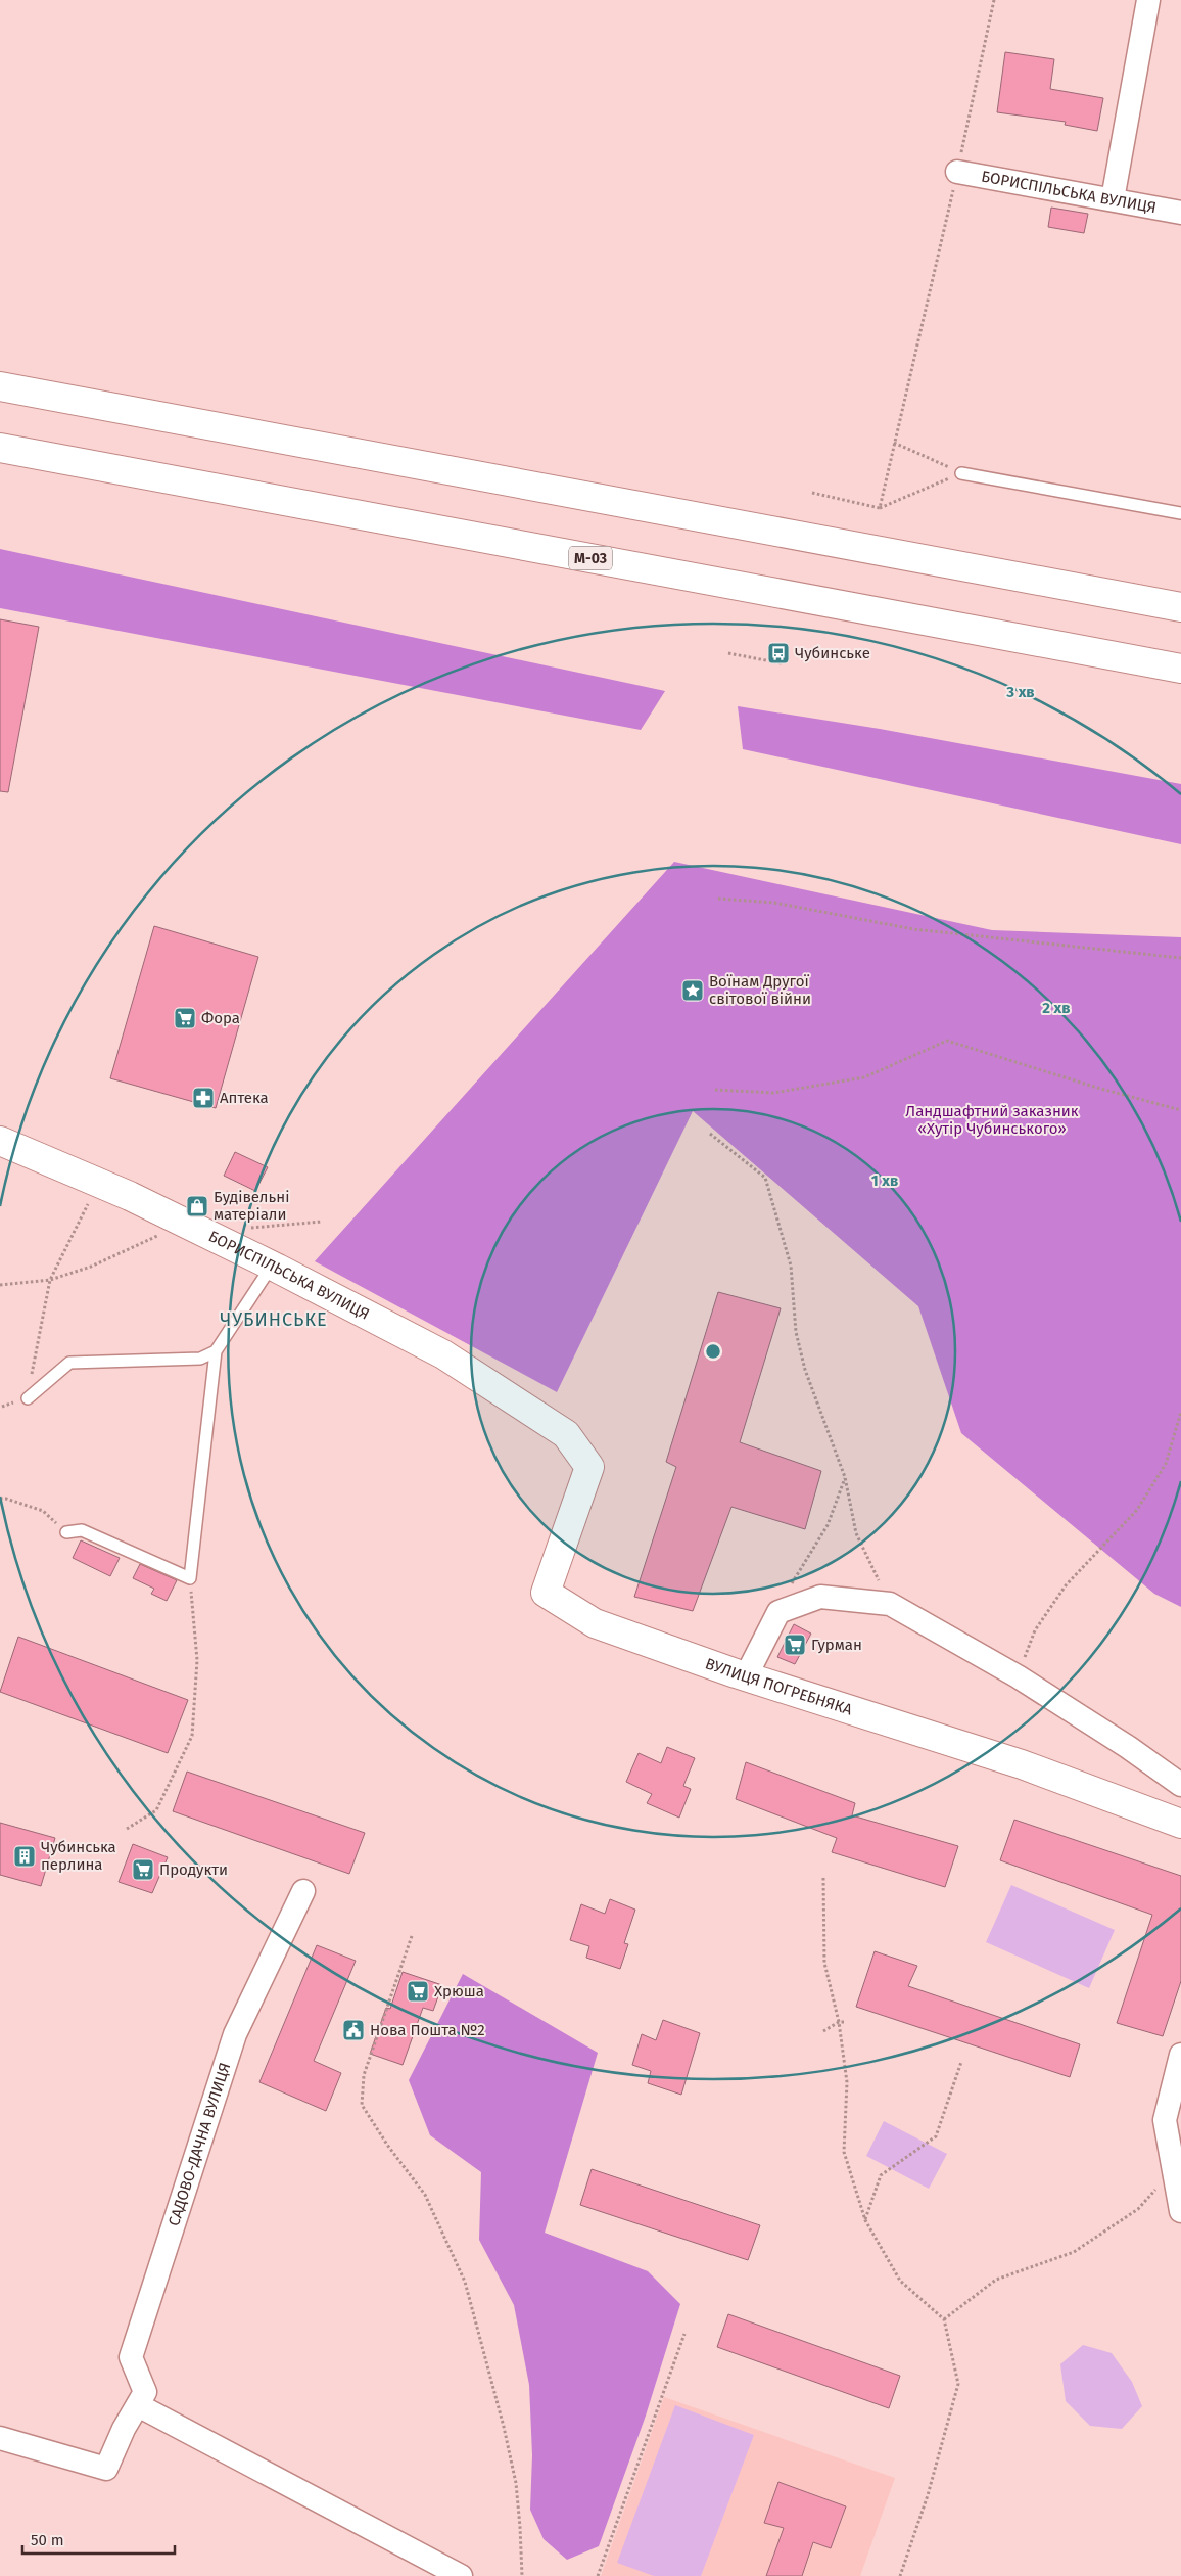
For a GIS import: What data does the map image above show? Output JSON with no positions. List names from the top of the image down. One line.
{"streets":{"main road":["БОРИСПІЛЬСЬКА ВУЛИЦЯ","М-03","ВУЛИЦЯ ПОГРЕБНЯКА"],"street":["САДОВО-ДАЧНА ВУЛИЦЯ"]},"crossings":[["БОРИСПІЛЬСЬКА ВУЛИЦЯ","ВУЛИЦЯ ПОГРЕБНЯКА"]],"districts":["ЧУБИНСЬКЕ"],"parks":["Ландшафтний заказник «Хутір Чубинського»"],"places":{"bus stop":["Чубинське"],"place":["Воїнам Другої світової війни"],"supermarket":["Фора","Гурман","Продукти","Хрюша"],"pharmacy":["Аптека"],"shop":["Будівельні матеріали"],"building":["Чубинська перлина"],"public building":["Нова Пошта №2"]},"scale_bar":"50 m","rings":["3 хв","2 хв","1 хв"]}
